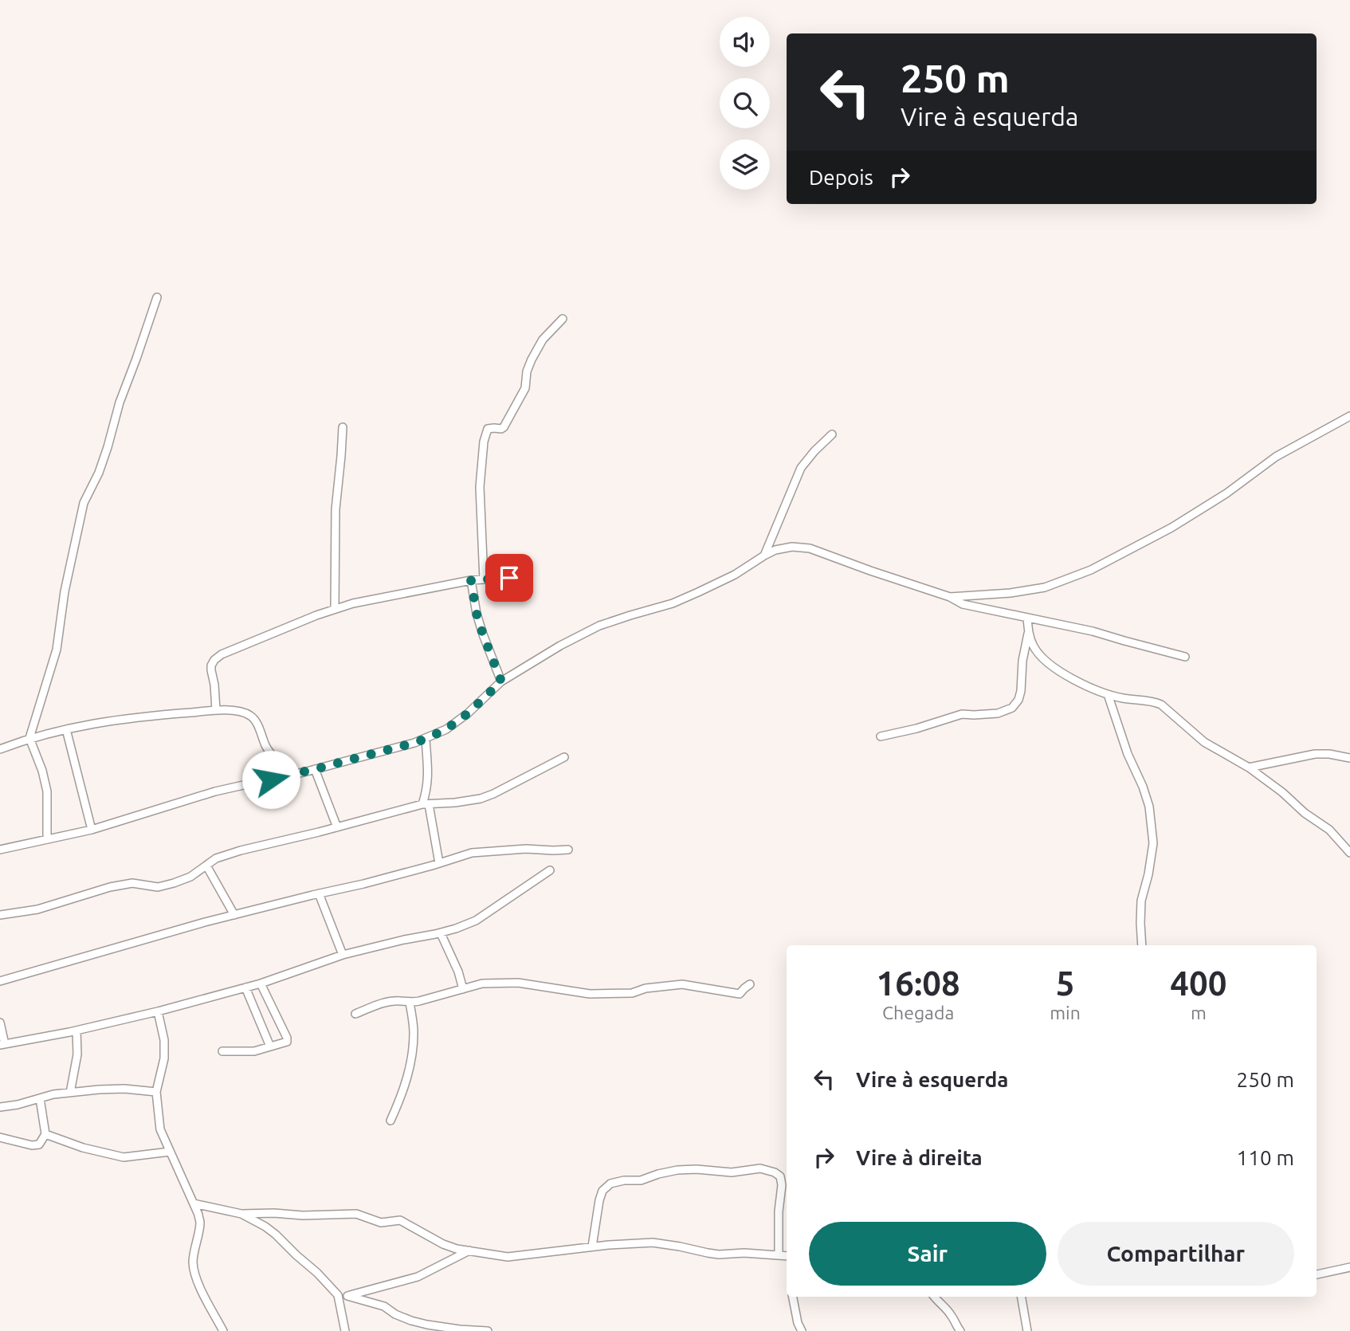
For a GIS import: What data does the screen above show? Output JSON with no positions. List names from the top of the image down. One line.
{"page":{"turn":["250 m","Vire à esquerda"],"then":"Depois","eta":["16:08","Chegada","5","min","400","m"],"list":[{"name":"Vire à esquerda","value":"250 m"},{"name":"Vire à direita","value":"110 m"}],"buttons":["Sair","Compartilhar"]}}
